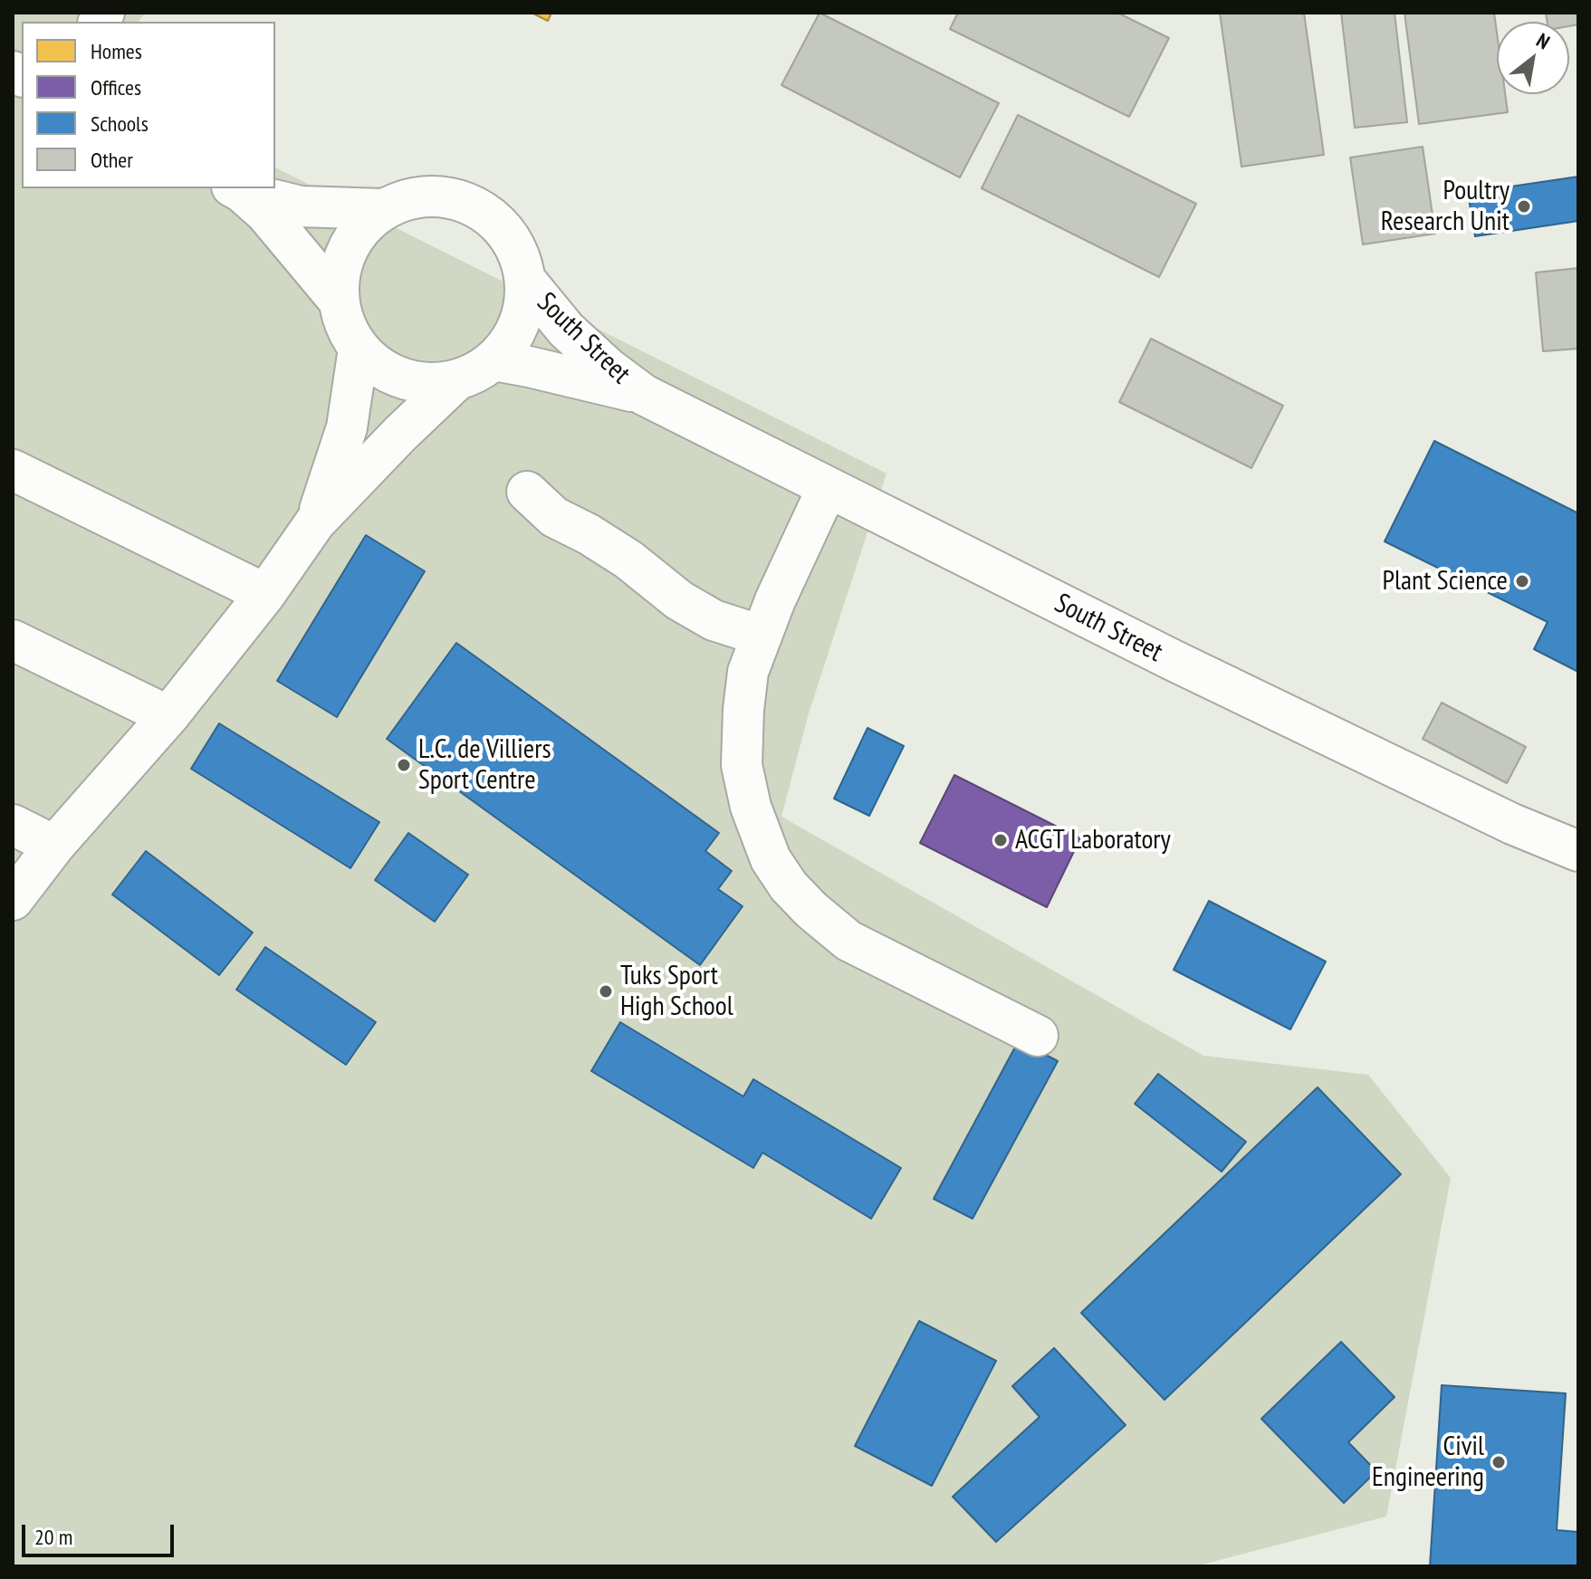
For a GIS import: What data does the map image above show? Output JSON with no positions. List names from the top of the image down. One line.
{"streets":{"street":["South Street"]},"places":["Poultry Research Unit","Plant Science","L.C. de Villiers Sport Centre","ACGT Laboratory","Tuks Sport High School","Civil Engineering"],"legend":["Homes","Offices","Schools","Other"],"scale_bar":"20 m","north":"top right"}
